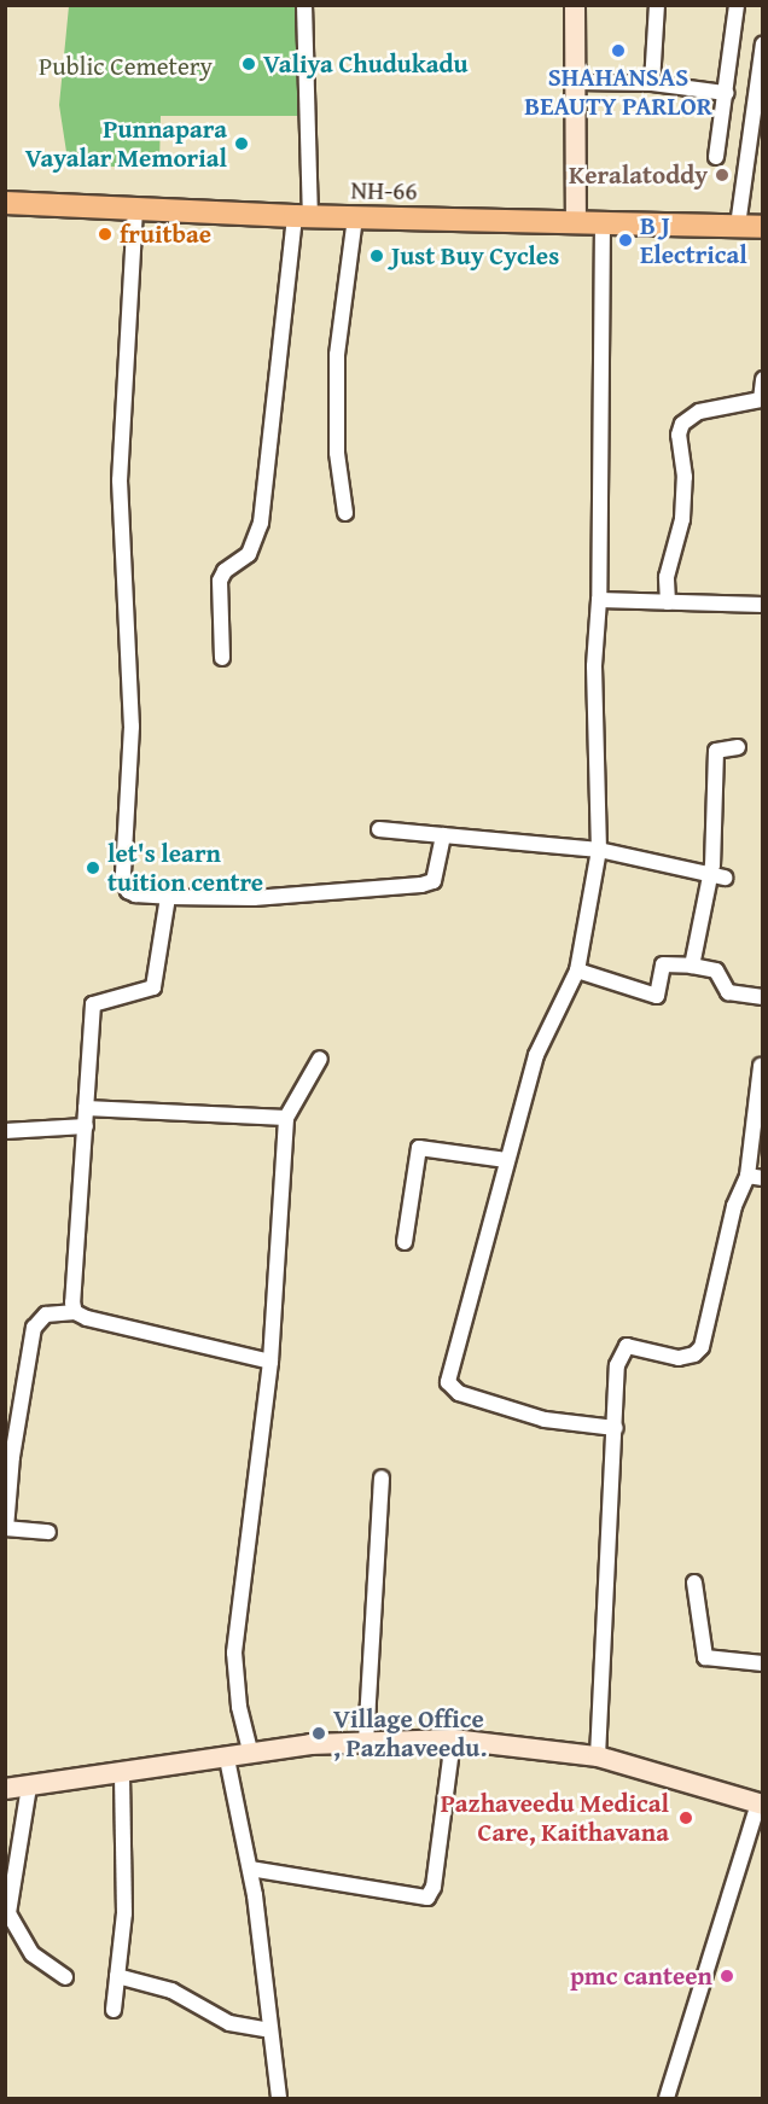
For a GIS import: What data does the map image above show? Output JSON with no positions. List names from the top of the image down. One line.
{"streets":{"main road":["NH-66"]},"parks":["Public Cemetery"],"places":["SHAHANSAS BEAUTY PARLOR","Valiya Chudukadu","Punnapara Vayalar Memorial","Keralatoddy","fruitbae","B J Electrical","Just Buy Cycles","let's learn tuition centre","Village Office , Pazhaveedu.","Pazhaveedu Medical Care, Kaithavana","pmc canteen"]}
